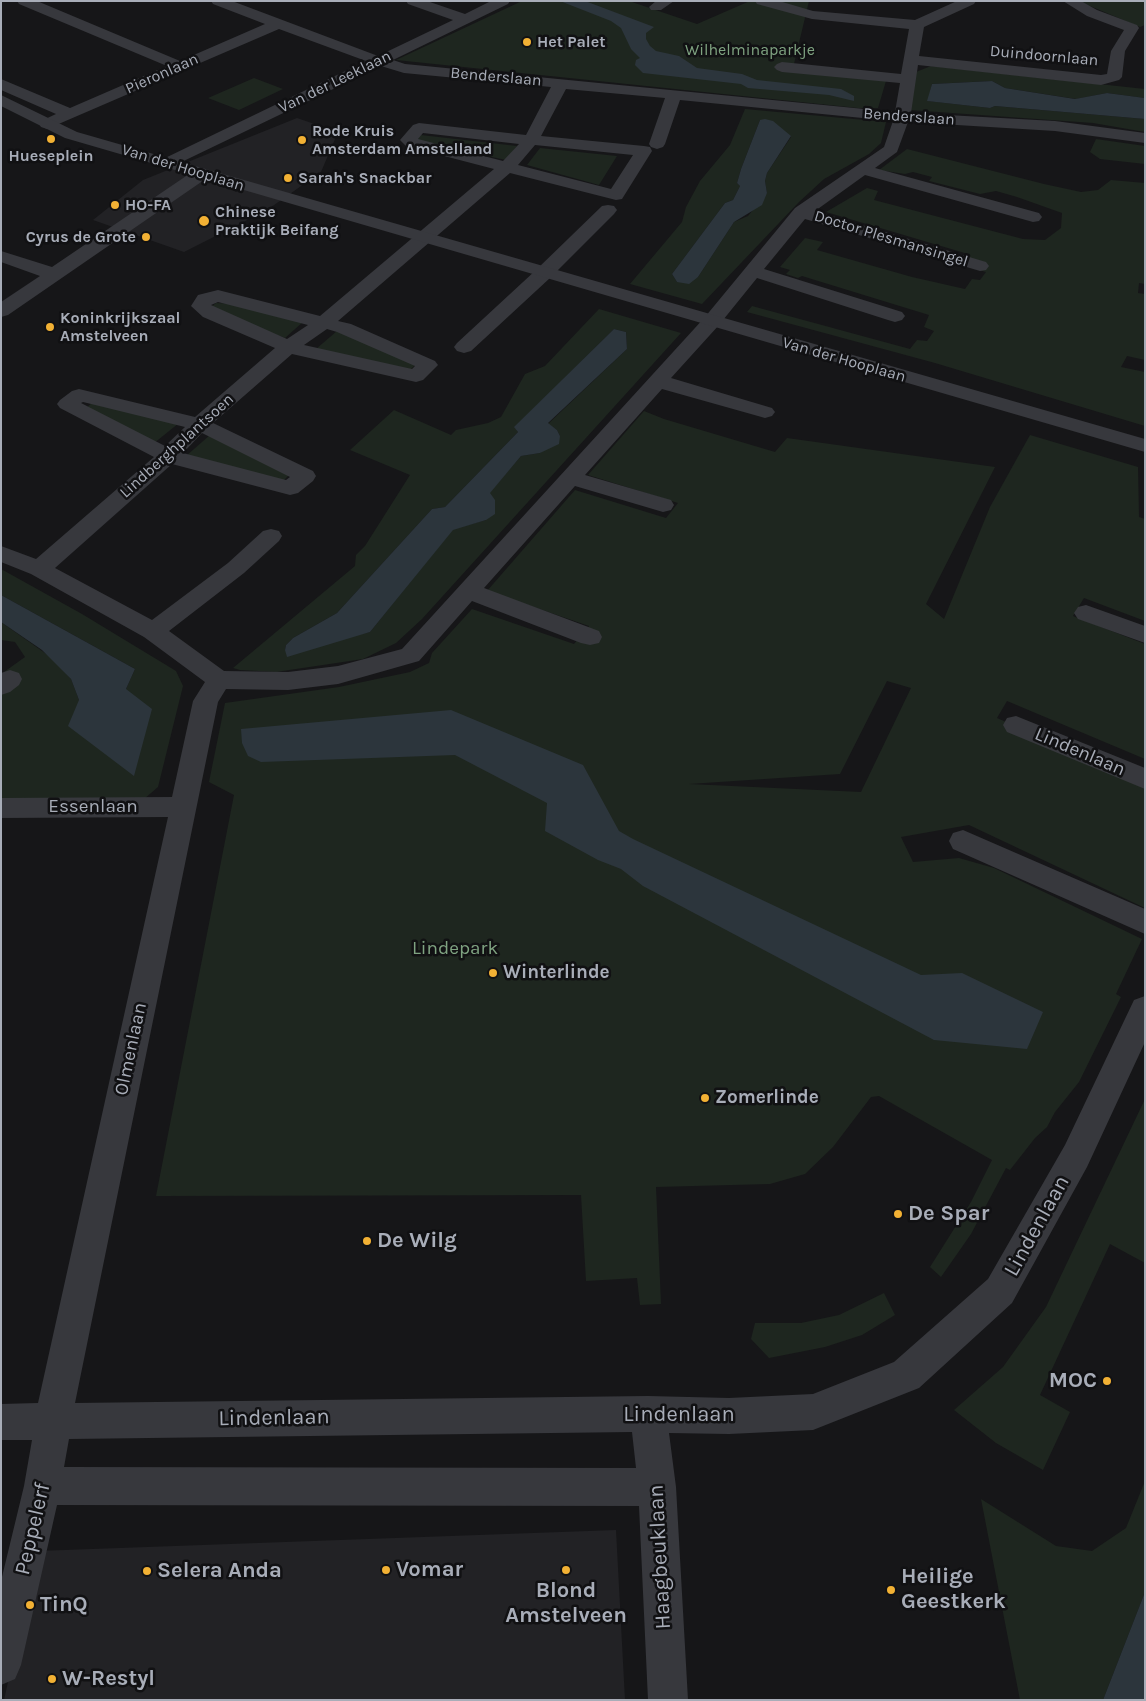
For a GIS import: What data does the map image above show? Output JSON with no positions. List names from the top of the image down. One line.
{"streets":{"street":["Duindoornlaan","Pieronlaan","Benderslaan","Van der Leeklaan","Van der Hooplaan","Doctor Plesmansingel","Lindberghplantsoen","Lindenlaan","Essenlaan","Olmenlaan","Peppelerf","Haagbeuklaan"]},"crossings":[["Duindoornlaan","Doctor Plesmansingel"],["Pieronlaan","Benderslaan"],["Pieronlaan","Van der Hooplaan"],["Benderslaan","Van der Leeklaan"],["Benderslaan","Doctor Plesmansingel"],["Benderslaan","Lindberghplantsoen"],["Van der Leeklaan","Van der Hooplaan"],["Van der Hooplaan","Doctor Plesmansingel"],["Van der Hooplaan","Lindberghplantsoen"],["Doctor Plesmansingel","Olmenlaan"],["Lindenlaan","Olmenlaan"],["Lindenlaan","Peppelerf"],["Lindenlaan","Haagbeuklaan"],["Essenlaan","Olmenlaan"],["Olmenlaan","Peppelerf"]],"parks":["Wilhelminaparkje","Lindepark"],"places":["Het Palet","Hueseplein","Rode Kruis Amsterdam Amstelland","Sarah's Snackbar","HO-FA","Chinese Praktijk Beifang","Cyrus de Grote","Koninkrijkszaal Amstelveen","Winterlinde","Zomerlinde","De Spar","De Wilg","MOC","Vomar","Blond Amstelveen","Selera Anda","Heilige Geestkerk","TinQ","W-Restyl"]}
